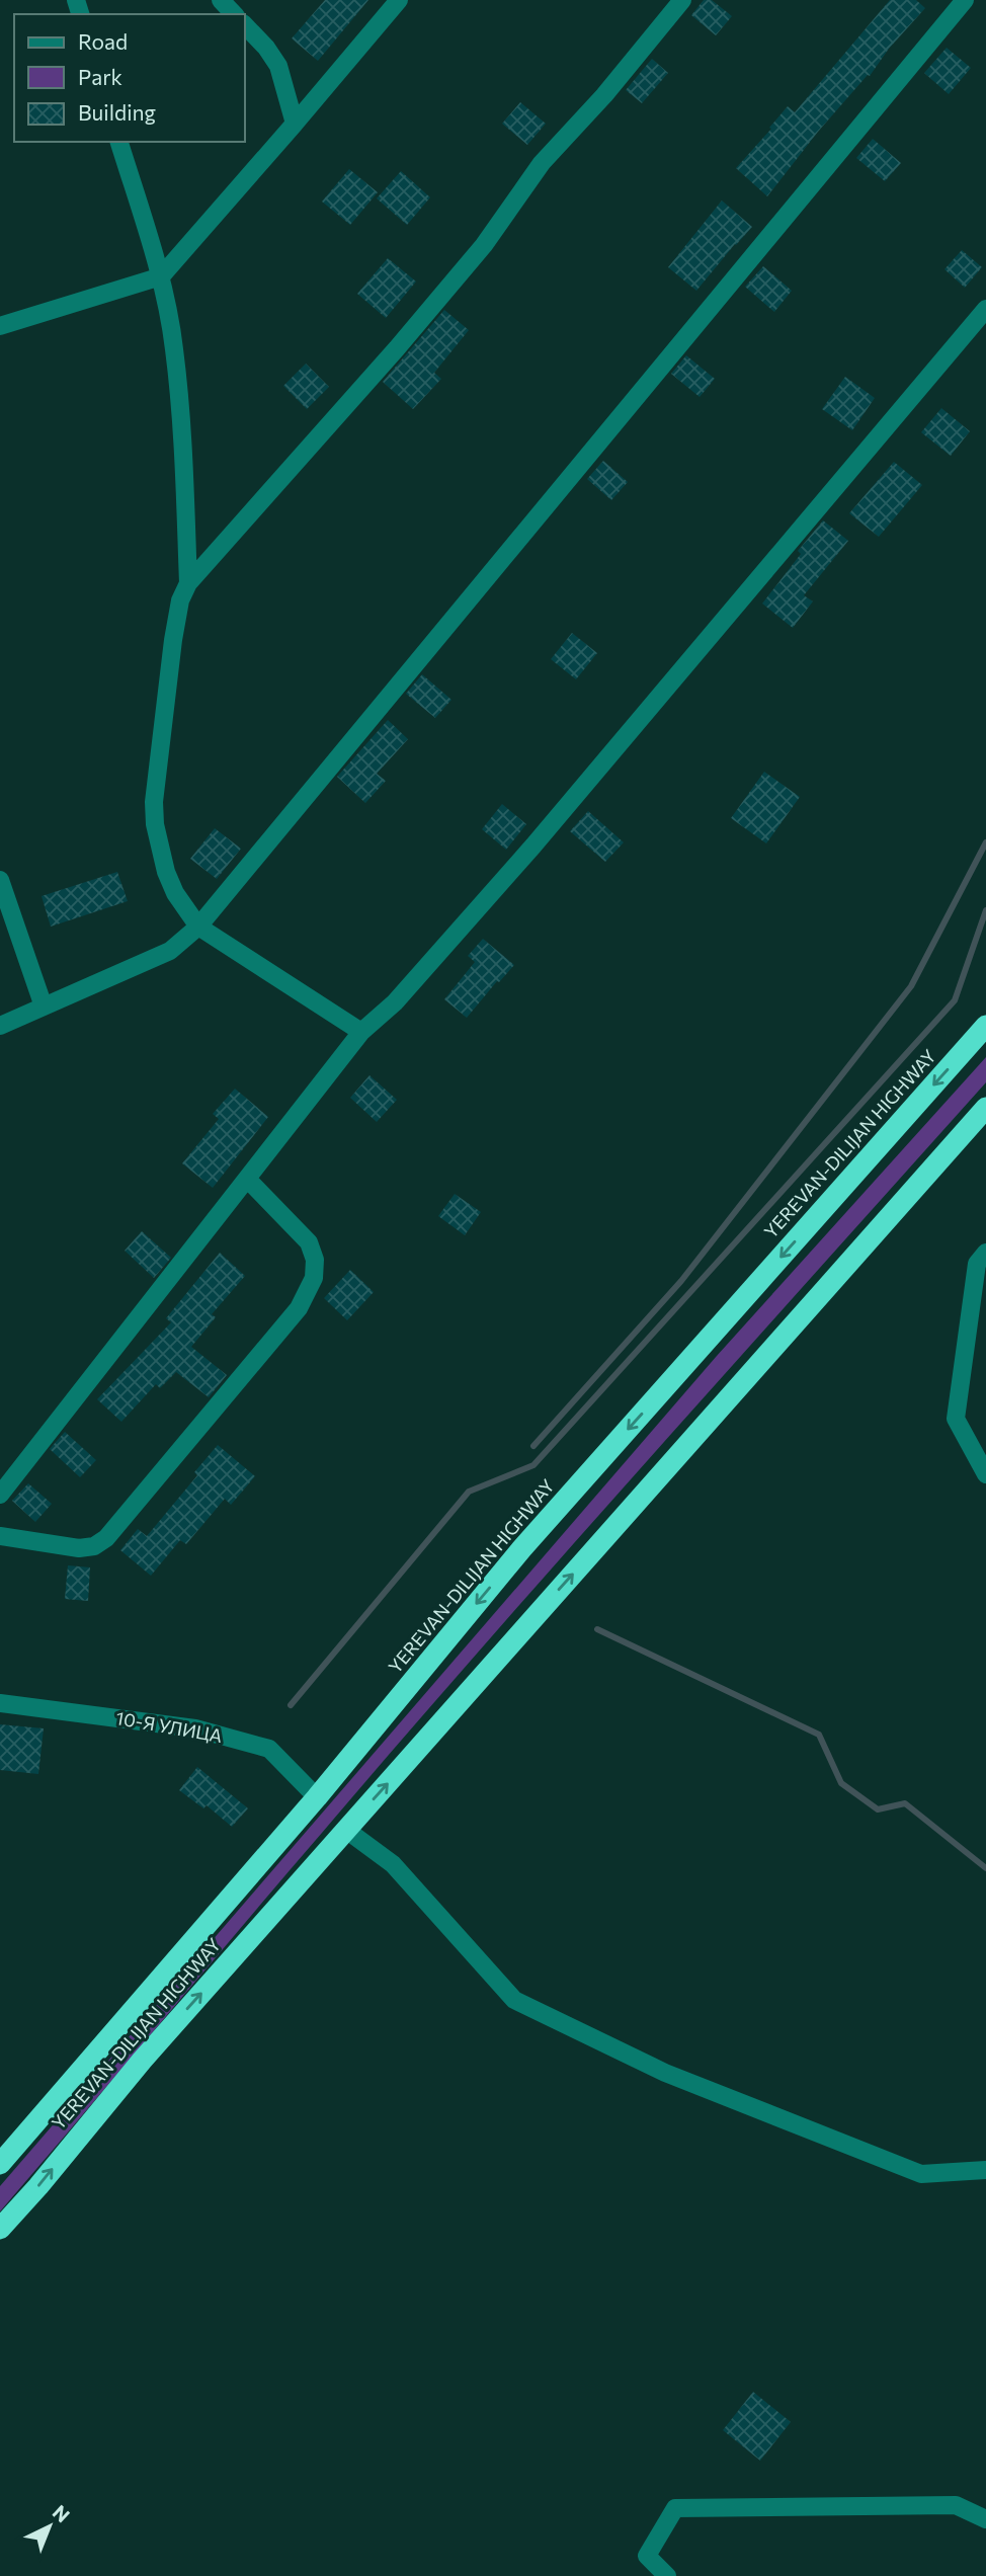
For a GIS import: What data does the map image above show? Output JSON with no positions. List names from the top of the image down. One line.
{"streets":{"highway":["YEREVAN-DILIJAN HIGHWAY"],"street":["10-Я УЛИЦА"]},"crossings":[["YEREVAN-DILIJAN HIGHWAY","10-Я УЛИЦА"]],"legend":["Road","Park","Building"],"north":"top right"}
